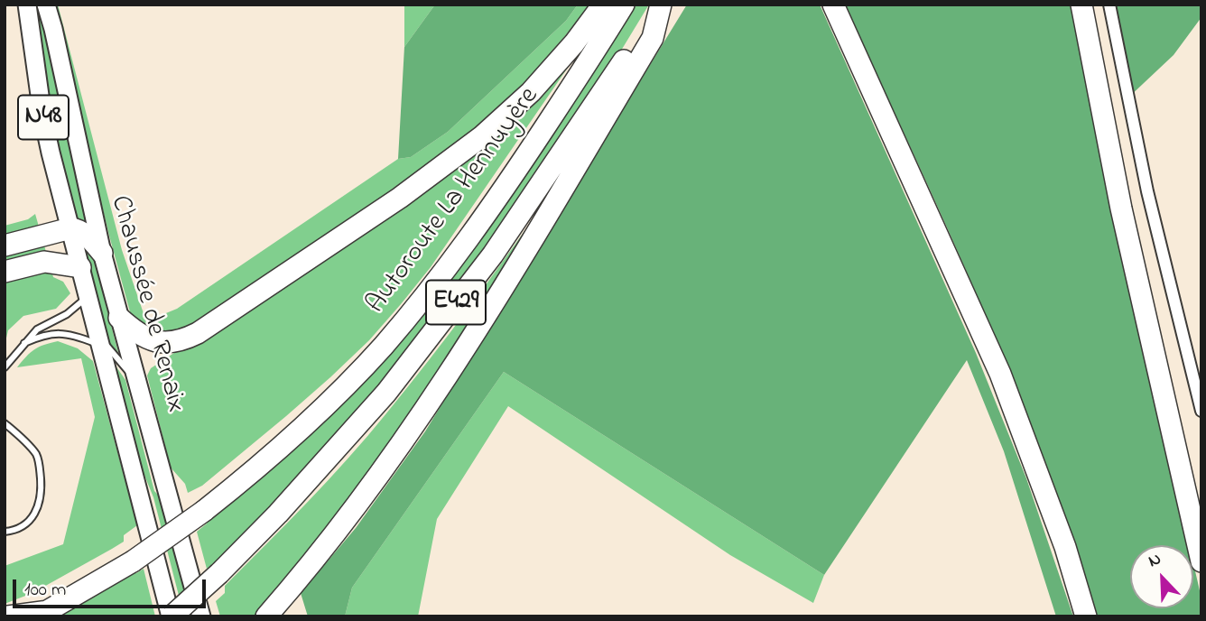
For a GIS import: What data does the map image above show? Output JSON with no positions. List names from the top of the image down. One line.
{"streets":{"highway":["Autoroute La Hennuyère","E429"],"main road":["N48","Chaussée de Renaix"]},"crossings":[["E429","Chaussée de Renaix"]],"scale_bar":"100 m","north":"top left"}
